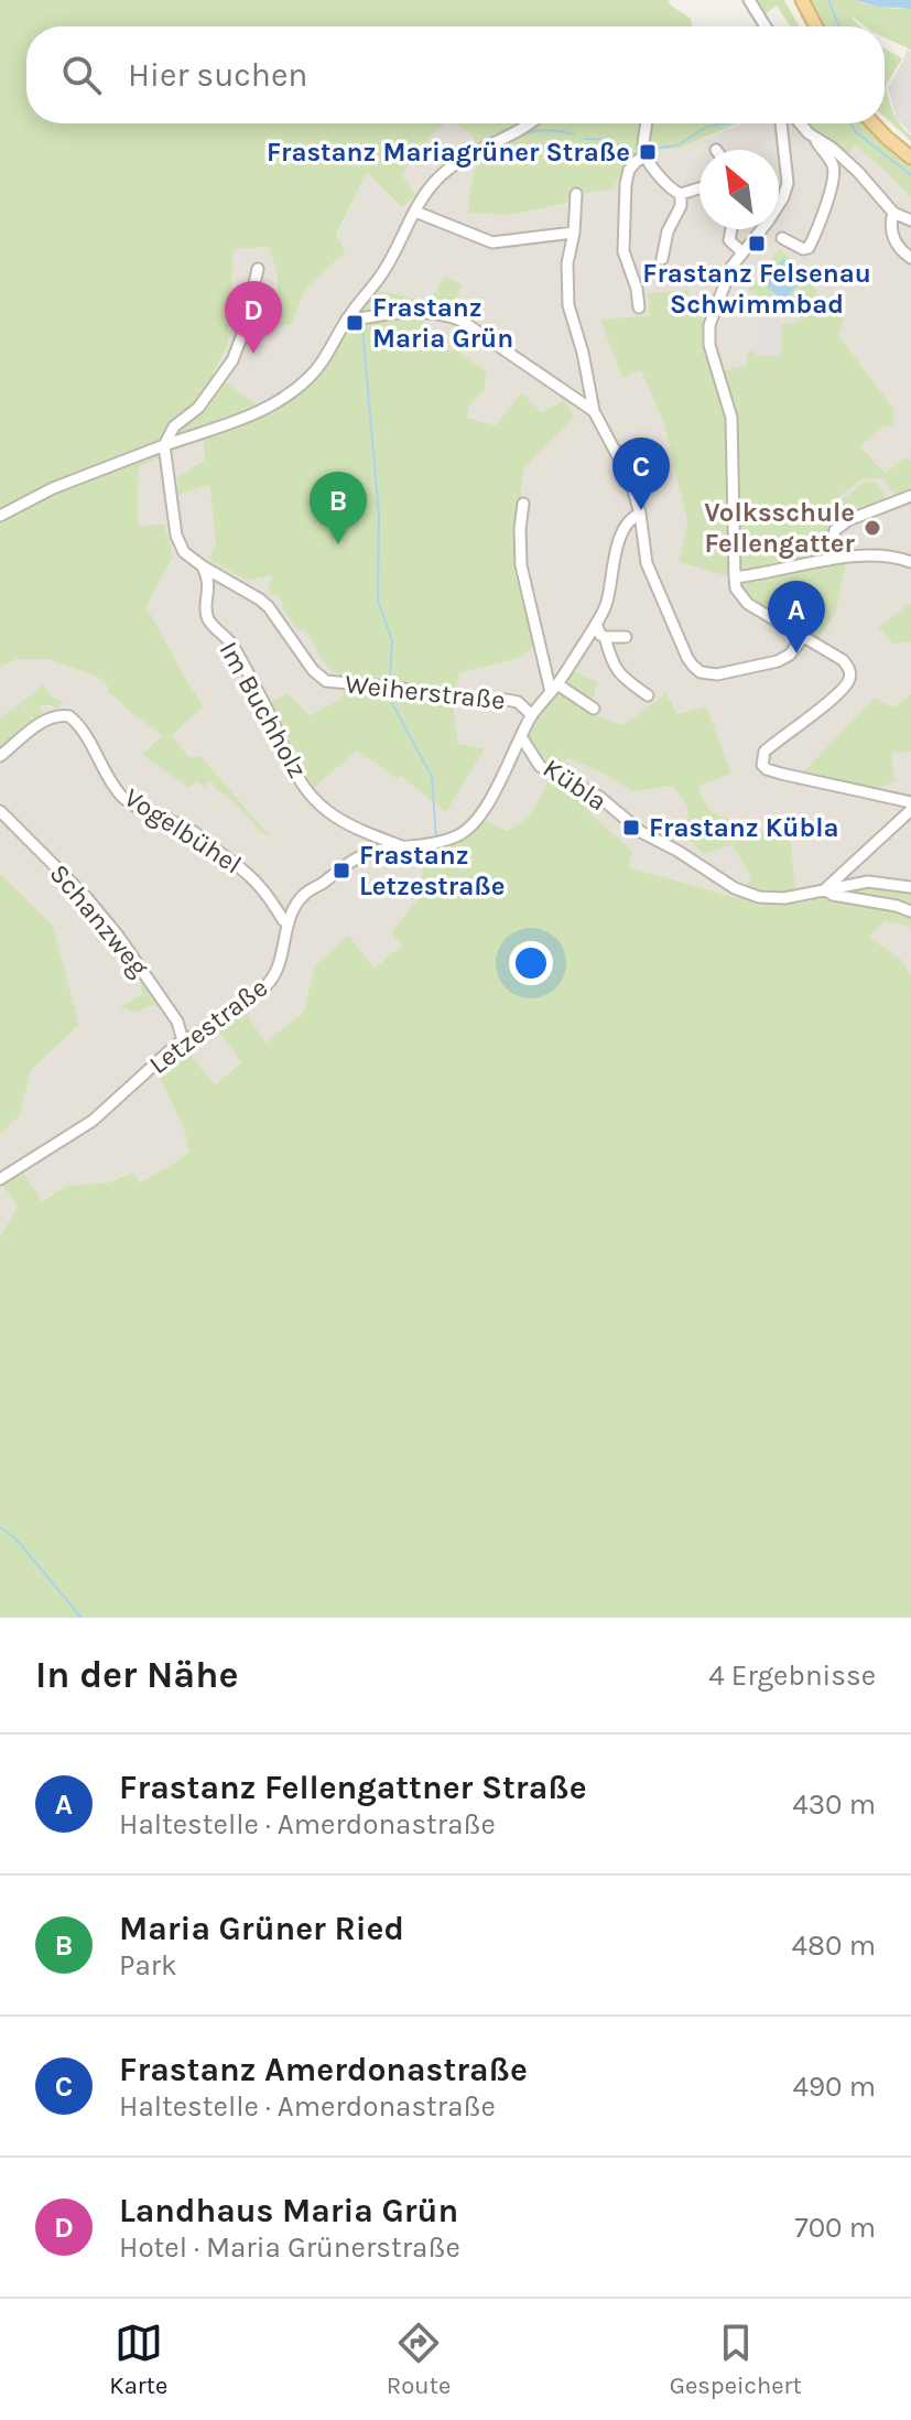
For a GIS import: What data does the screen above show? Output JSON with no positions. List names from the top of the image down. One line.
{"streets":{"street":["Weiherstraße","Im Buchholz","Kübla","Vogelbühel","Schanzweg","Letzestraße"]},"crossings":[["Weiherstraße","Im Buchholz"],["Weiherstraße","Letzestraße"],["Im Buchholz","Letzestraße"],["Kübla","Letzestraße"],["Vogelbühel","Letzestraße"],["Schanzweg","Letzestraße"]],"places":{"transit":["Frastanz Mariagrüner Straße","Frastanz Felsenau Schwimmbad","Frastanz Maria Grün","Frastanz Kübla","Frastanz Letzestraße"],"other":["Volksschule Fellengatter"]},"north":"top left","page":{"search":"Hier suchen","pins":["D","C","B","A"],"heading":["In der Nähe","4 Ergebnisse"],"list":[{"mark":"A","name":"Frastanz Fellengattner Straße","note":"Haltestelle · Amerdonastraße","value":"430 m"},{"mark":"B","name":"Maria Grüner Ried","note":"Park","value":"480 m"},{"mark":"C","name":"Frastanz Amerdonastraße","note":"Haltestelle · Amerdonastraße","value":"490 m"},{"mark":"D","name":"Landhaus Maria Grün","note":"Hotel · Maria Grünerstraße","value":"700 m"}],"nav":["Karte","Route","Gespeichert"]}}
